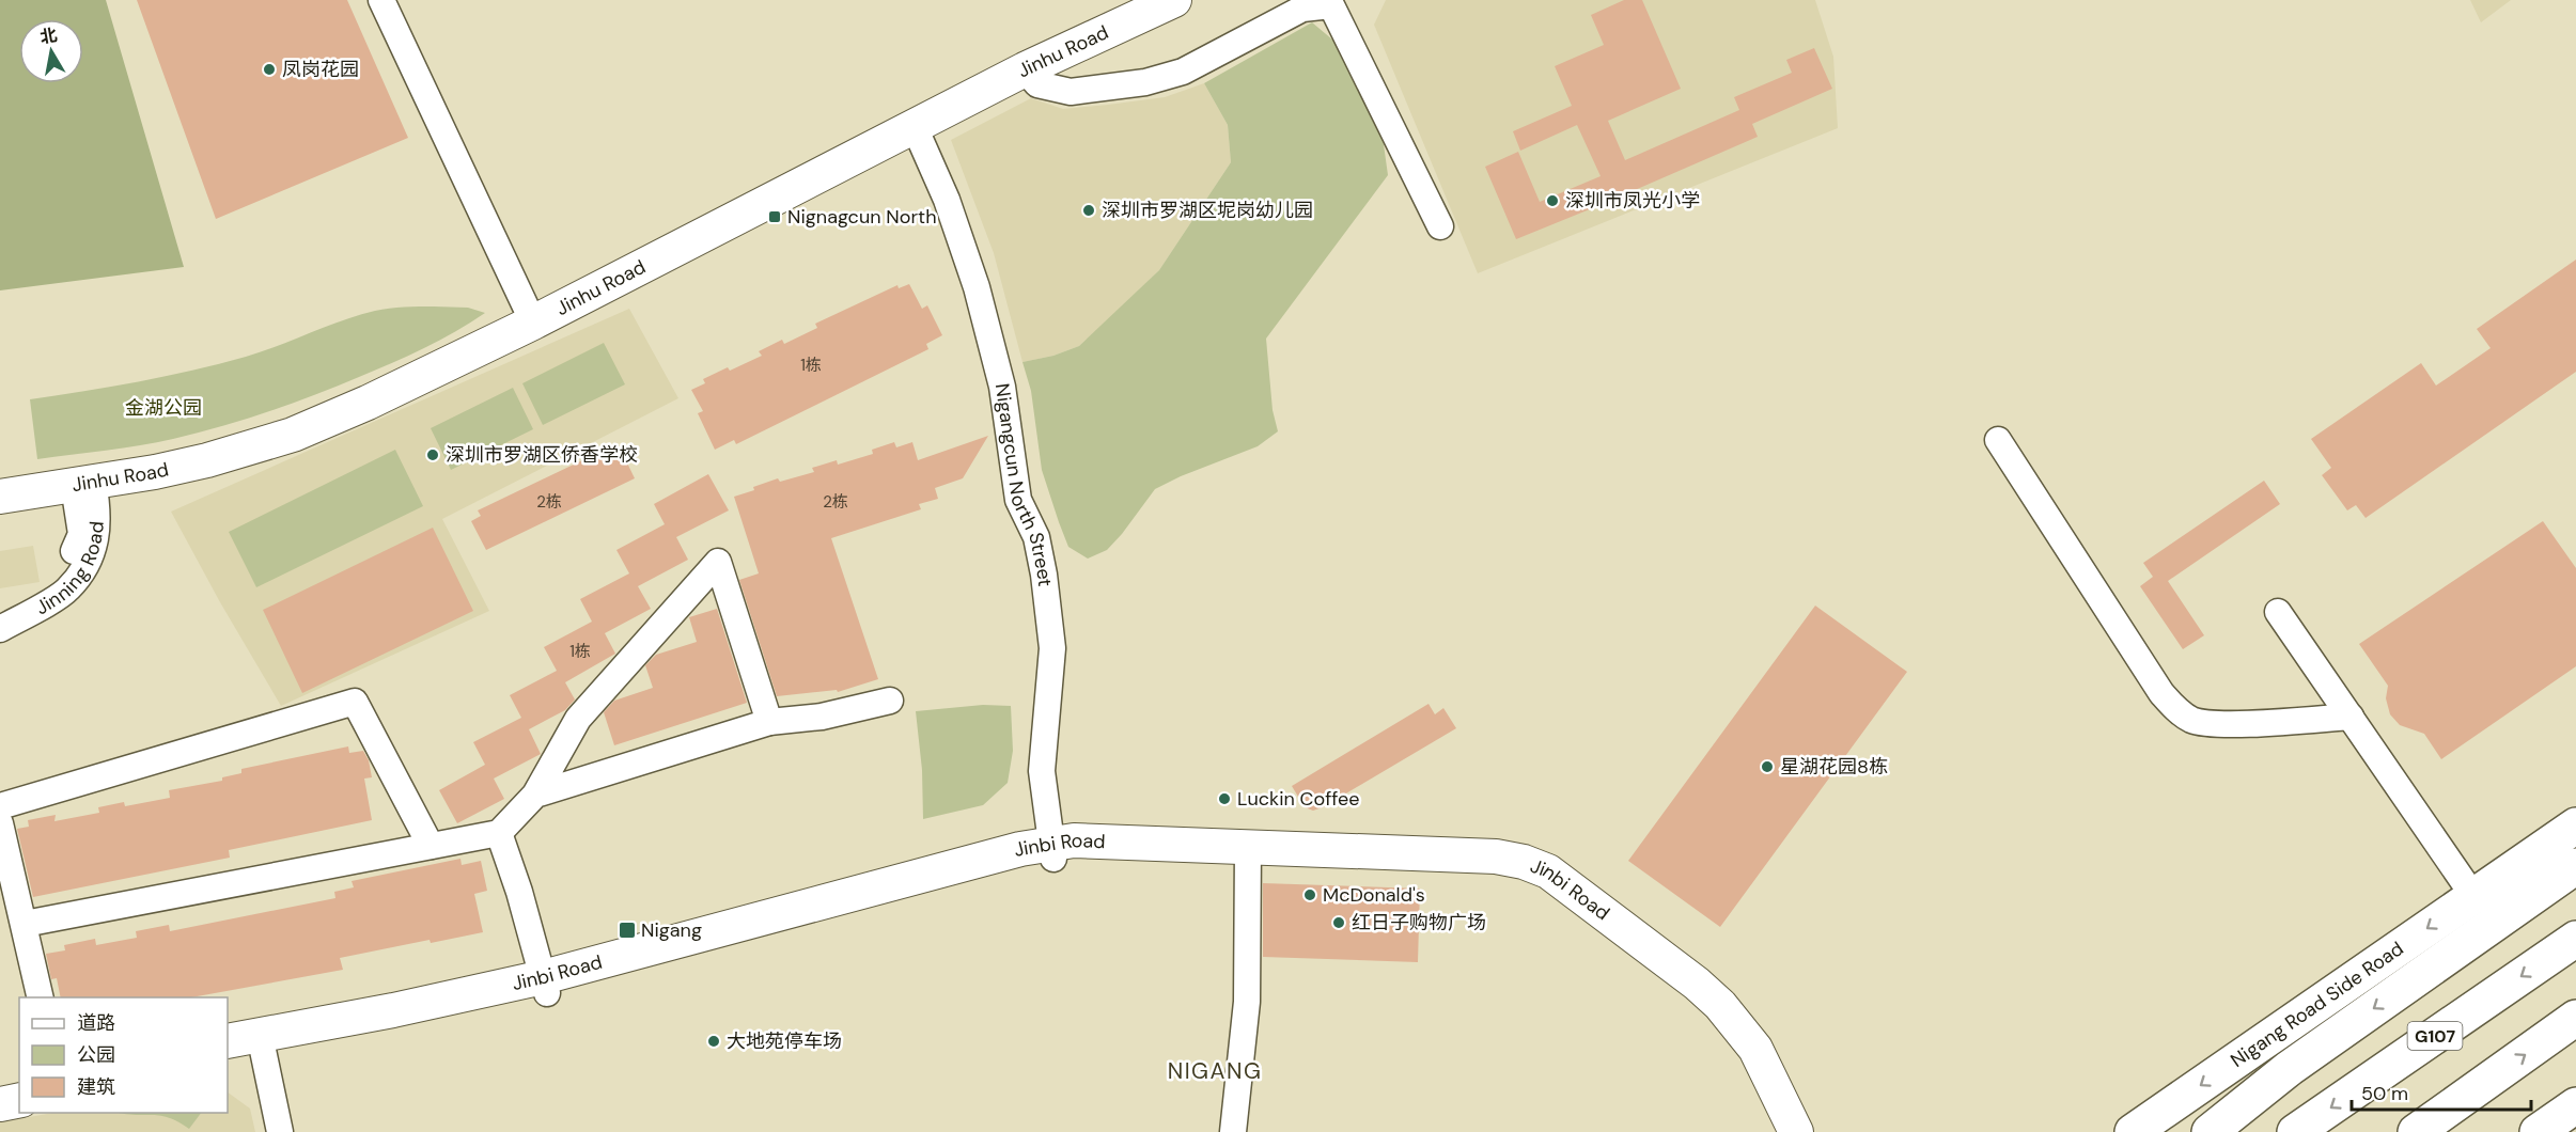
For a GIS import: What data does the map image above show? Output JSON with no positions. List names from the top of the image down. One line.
{"streets":{"main road":["Nigang Road Side Road","G107"],"street":["Jinhu Road","Nigangcun North Street","Jinning Road","Jinbi Road"]},"crossings":[["Jinhu Road","Nigangcun North Street"],["Jinhu Road","Jinning Road"],["Nigangcun North Street","Jinbi Road"]],"districts":["NIGANG"],"parks":["金湖公园"],"places":{"other":["凤岗花园","深圳市凤光小学","深圳市罗湖区坭岗幼儿园","深圳市罗湖区侨香学校","星湖花园8栋","Luckin Coffee","McDonald's","红日子购物广场","大地苑停车场"],"transit":["Nignagcun North","Nigang"]},"house_numbers":["1栋","2栋","2栋","1栋"],"legend":["道路","公园","建筑"],"scale_bar":"50 m","north":"top"}
